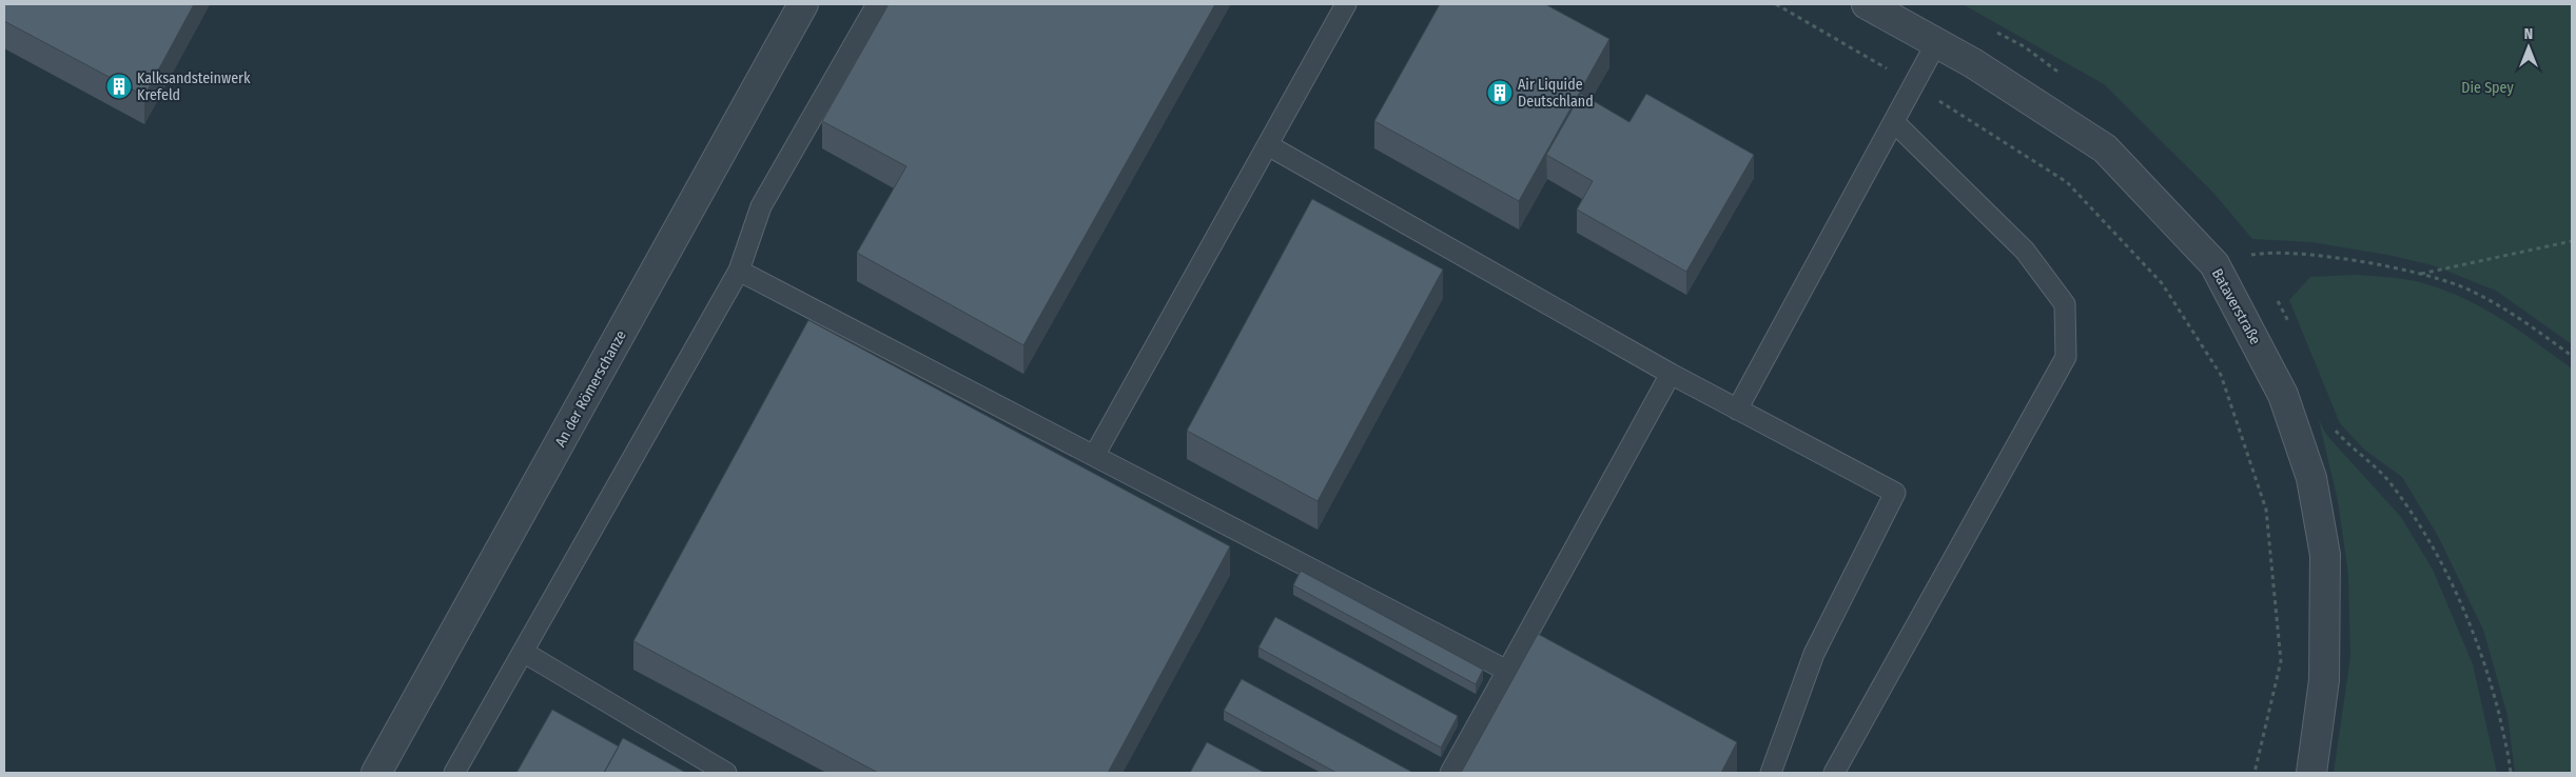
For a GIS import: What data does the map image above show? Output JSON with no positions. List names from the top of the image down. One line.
{"streets":{"street":["Bataverstraße","An der Römerschanze"]},"parks":["Die Spey"],"places":{"building":["Kalksandsteinwerk Krefeld","Air Liquide Deutschland"]},"north":"top"}
